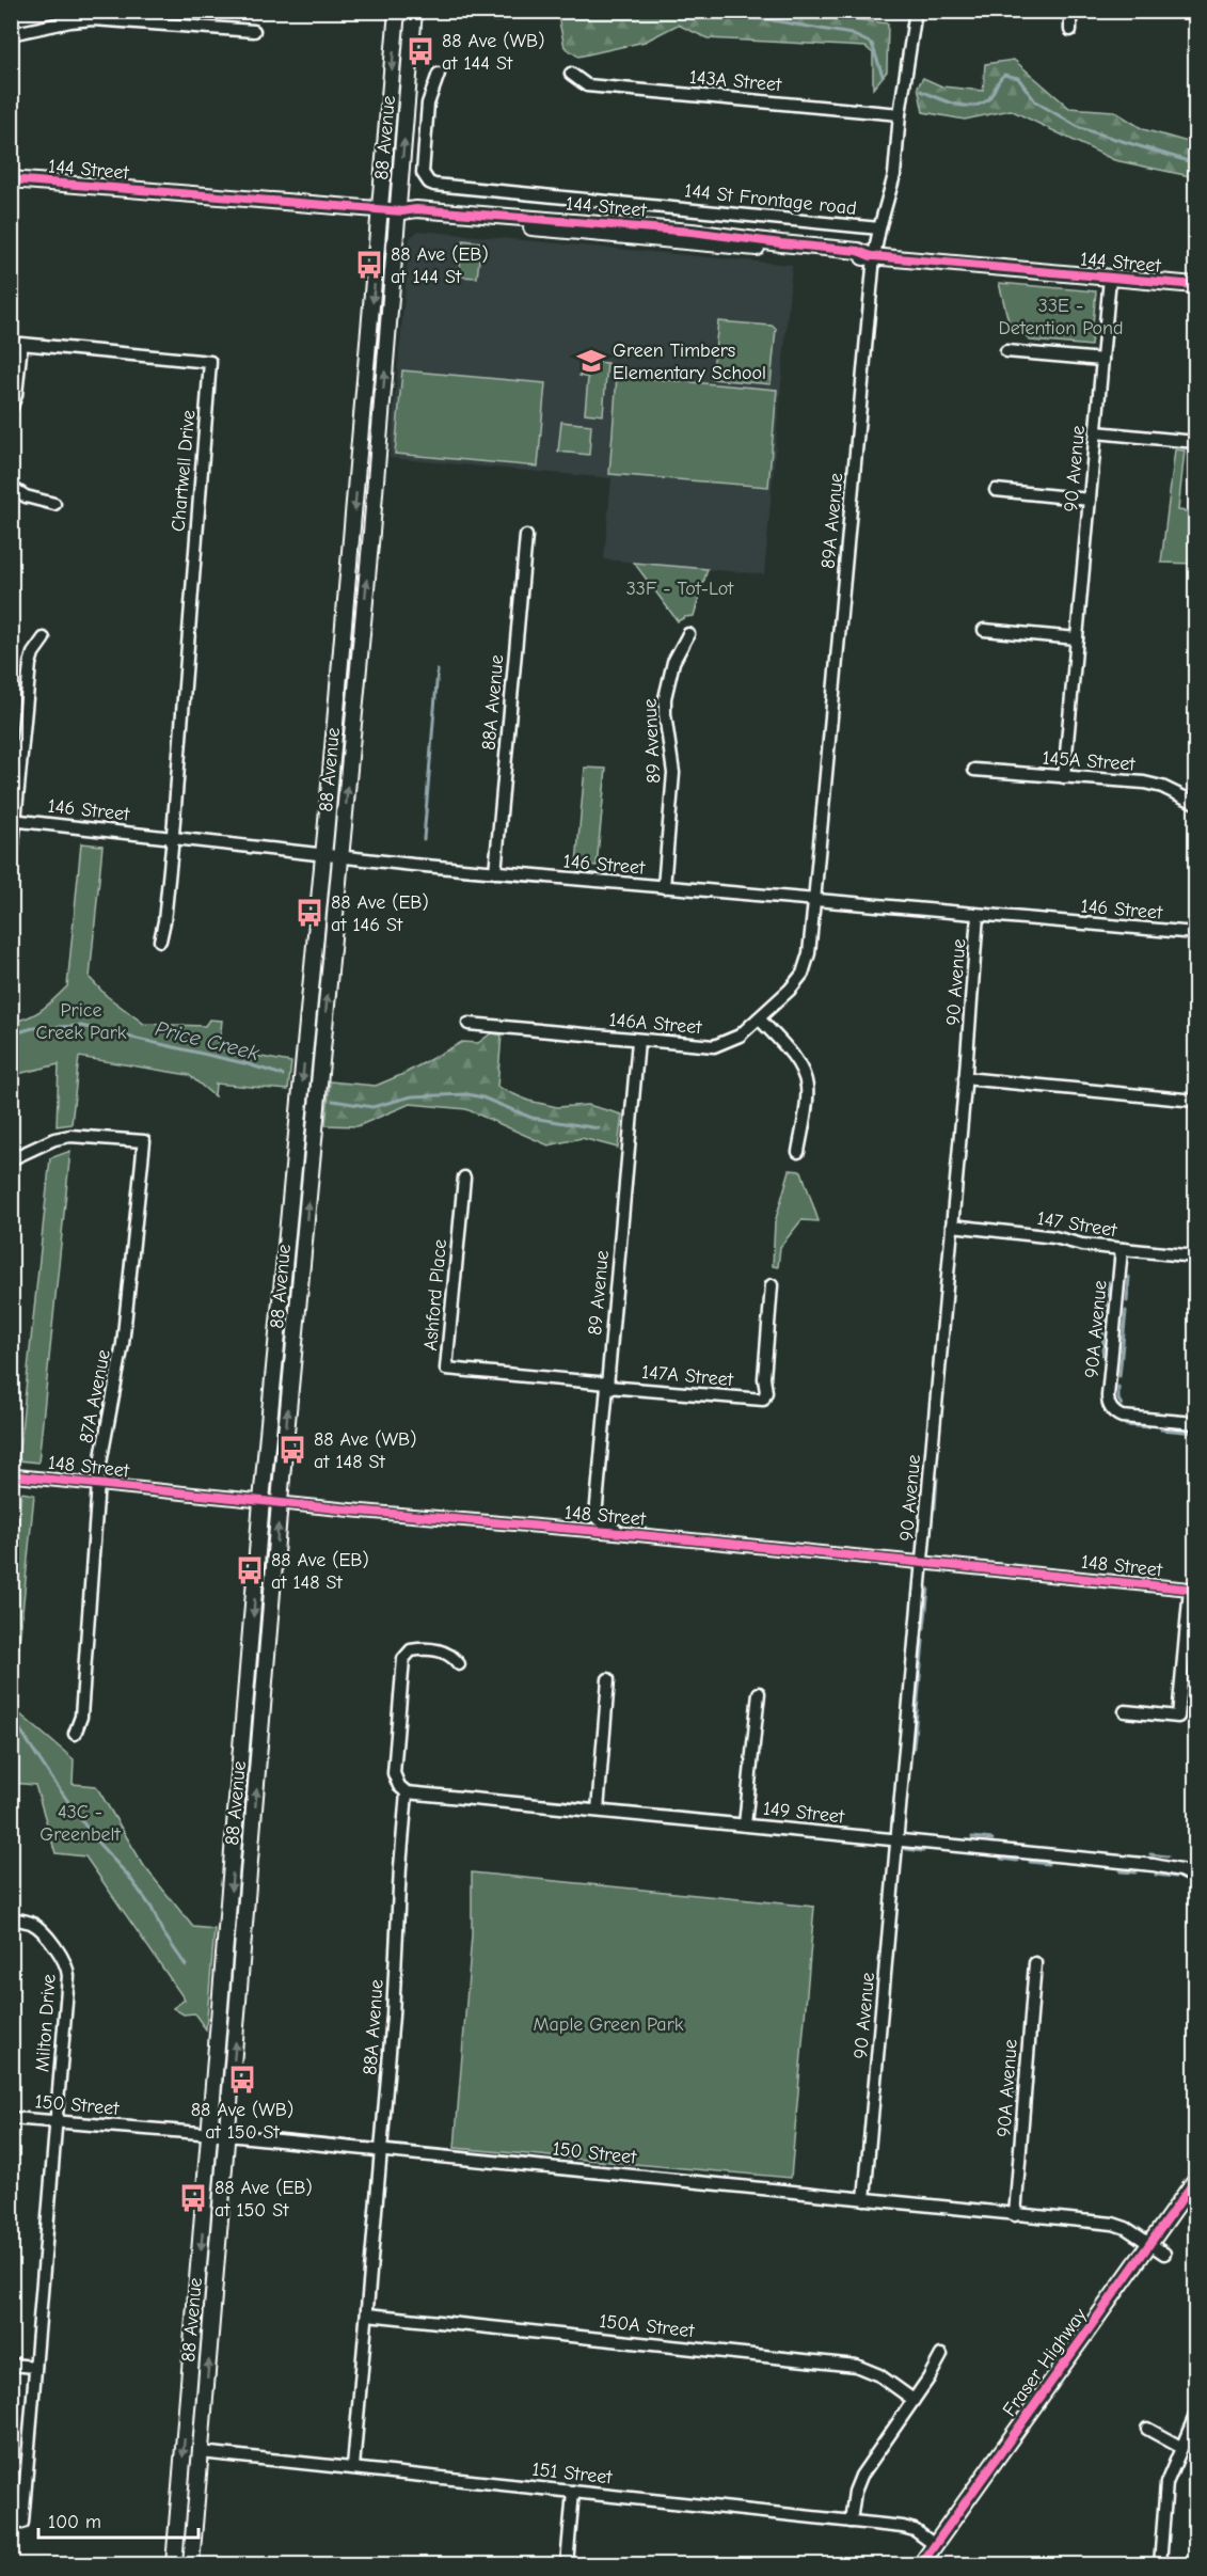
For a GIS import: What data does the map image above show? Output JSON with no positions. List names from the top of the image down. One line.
{"streets":{"main road":["88 Avenue","144 Street","Fraser Highway"],"street":["143A Street","144 St Frontage road","90 Avenue","Chartwell Drive","89A Avenue","88A Avenue","89 Avenue","145A Street","146 Street","146A Street","147 Street","Ashford Place","90A Avenue","147A Street","87A Avenue","148 Street","149 Street","Milton Drive","150 Street","150A Street","151 Street"]},"crossings":[["143A Street","89A Avenue"],["88 Avenue","144 Street"],["88 Avenue","146 Street"],["88 Avenue","148 Street"],["88 Avenue","150 Street"],["88 Avenue","151 Street"],["144 Street","90 Avenue"],["144 Street","89A Avenue"],["144 St Frontage road","89A Avenue"],["90 Avenue","145A Street"],["90 Avenue","146 Street"],["90 Avenue","147 Street"],["90 Avenue","148 Street"],["90 Avenue","149 Street"],["90 Avenue","150 Street"],["Chartwell Drive","146 Street"],["89A Avenue","146 Street"],["89A Avenue","146A Street"],["88A Avenue","146 Street"],["88A Avenue","149 Street"],["88A Avenue","150 Street"],["88A Avenue","150A Street"],["88A Avenue","151 Street"],["89 Avenue","146 Street"],["89 Avenue","146A Street"],["89 Avenue","Ashford Place"],["89 Avenue","147A Street"],["89 Avenue","148 Street"],["147 Street","90A Avenue"],["Ashford Place","147A Street"],["90A Avenue","150 Street"],["87A Avenue","148 Street"],["Milton Drive","150 Street"],["150 Street","Fraser Highway"],["Fraser Highway","151 Street"]],"water":["Price Creek"],"parks":["33E - Detention Pond","33F - Tot-Lot","Price Creek Park","43C - Greenbelt","Maple Green Park"],"places":{"bus stop":["88 Ave (WB) at 144 St","88 Ave (EB) at 144 St","88 Ave (EB) at 146 St","88 Ave (WB) at 148 St","88 Ave (EB) at 148 St","88 Ave (WB) at 150 St","88 Ave (EB) at 150 St"],"school or university":["Green Timbers Elementary School"]},"scale_bar":"100 m"}
